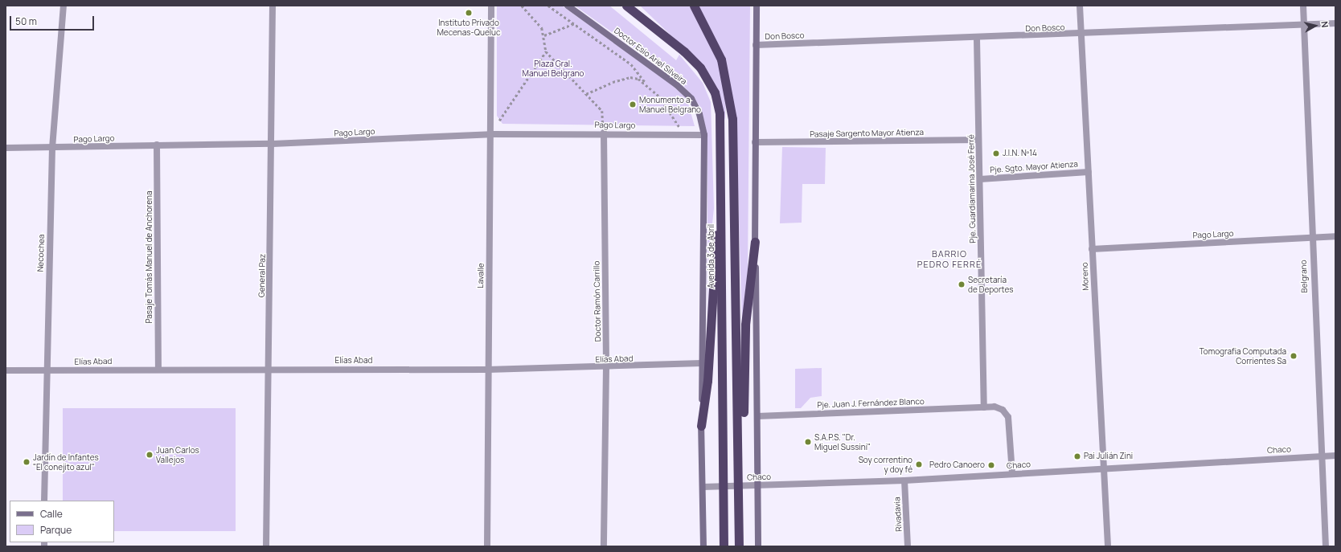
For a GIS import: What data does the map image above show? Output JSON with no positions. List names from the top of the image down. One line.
{"streets":{"highway":["Avenida 3 de Abril"],"main road":["Doctor Esio Ariel Silveira"],"street":["Don Bosco","Pago Largo","Pasaje Sargento Mayor Atienza","Pje. Sgto. Mayor Atienza","Pje. Guardiamarina José Ferré","Necochea","Pasaje Tomás Manuel de Anchorena","General Paz","Lavalle","Moreno","Belgrano","Doctor Ramón Carrillo","Elías Abad","Pje. Juan J. Fernández Blanco","Chaco","Rivadavia"]},"crossings":[["Don Bosco","Pje. Guardiamarina José Ferré"],["Don Bosco","Moreno"],["Don Bosco","Belgrano"],["Doctor Esio Ariel Silveira","Pago Largo"],["Doctor Esio Ariel Silveira","Avenida 3 de Abril"],["Pago Largo","Necochea"],["Pago Largo","Avenida 3 de Abril"],["Pago Largo","Pasaje Tomás Manuel de Anchorena"],["Pago Largo","General Paz"],["Pago Largo","Lavalle"],["Pago Largo","Moreno"],["Pago Largo","Belgrano"],["Pago Largo","Doctor Ramón Carrillo"],["Pasaje Sargento Mayor Atienza","Pje. Guardiamarina José Ferré"],["Pje. Sgto. Mayor Atienza","Pje. Guardiamarina José Ferré"],["Pje. Sgto. Mayor Atienza","Moreno"],["Pje. Guardiamarina José Ferré","Pje. Juan J. Fernández Blanco"],["Necochea","Elías Abad"],["Avenida 3 de Abril","Elías Abad"],["Avenida 3 de Abril","Chaco"],["Pasaje Tomás Manuel de Anchorena","Elías Abad"],["General Paz","Elías Abad"],["Lavalle","Elías Abad"],["Moreno","Chaco"],["Belgrano","Chaco"],["Doctor Ramón Carrillo","Elías Abad"],["Chaco","Rivadavia"]],"districts":["BARRIO PEDRO FERRÉ"],"parks":["Plaza Gral. Manuel Belgrano"],"places":["Instituto Privado Mecenas-Queluc","Monumento a Manuel Belgrano","J.I.N. Nº14","Secretaría de Deportes","Tomografia Computada Corrientes Sa","S.A.P.S. \"Dr. Miguel Sussini\"","Juan Carlos Vallejos","Pai Julián Zini","Jardín de Infantes \"El conejito azul\"","Soy correntino y doy fé","Pedro Canoero"],"legend":["Calle","Parque"],"scale_bar":"50 m","north":"right"}
